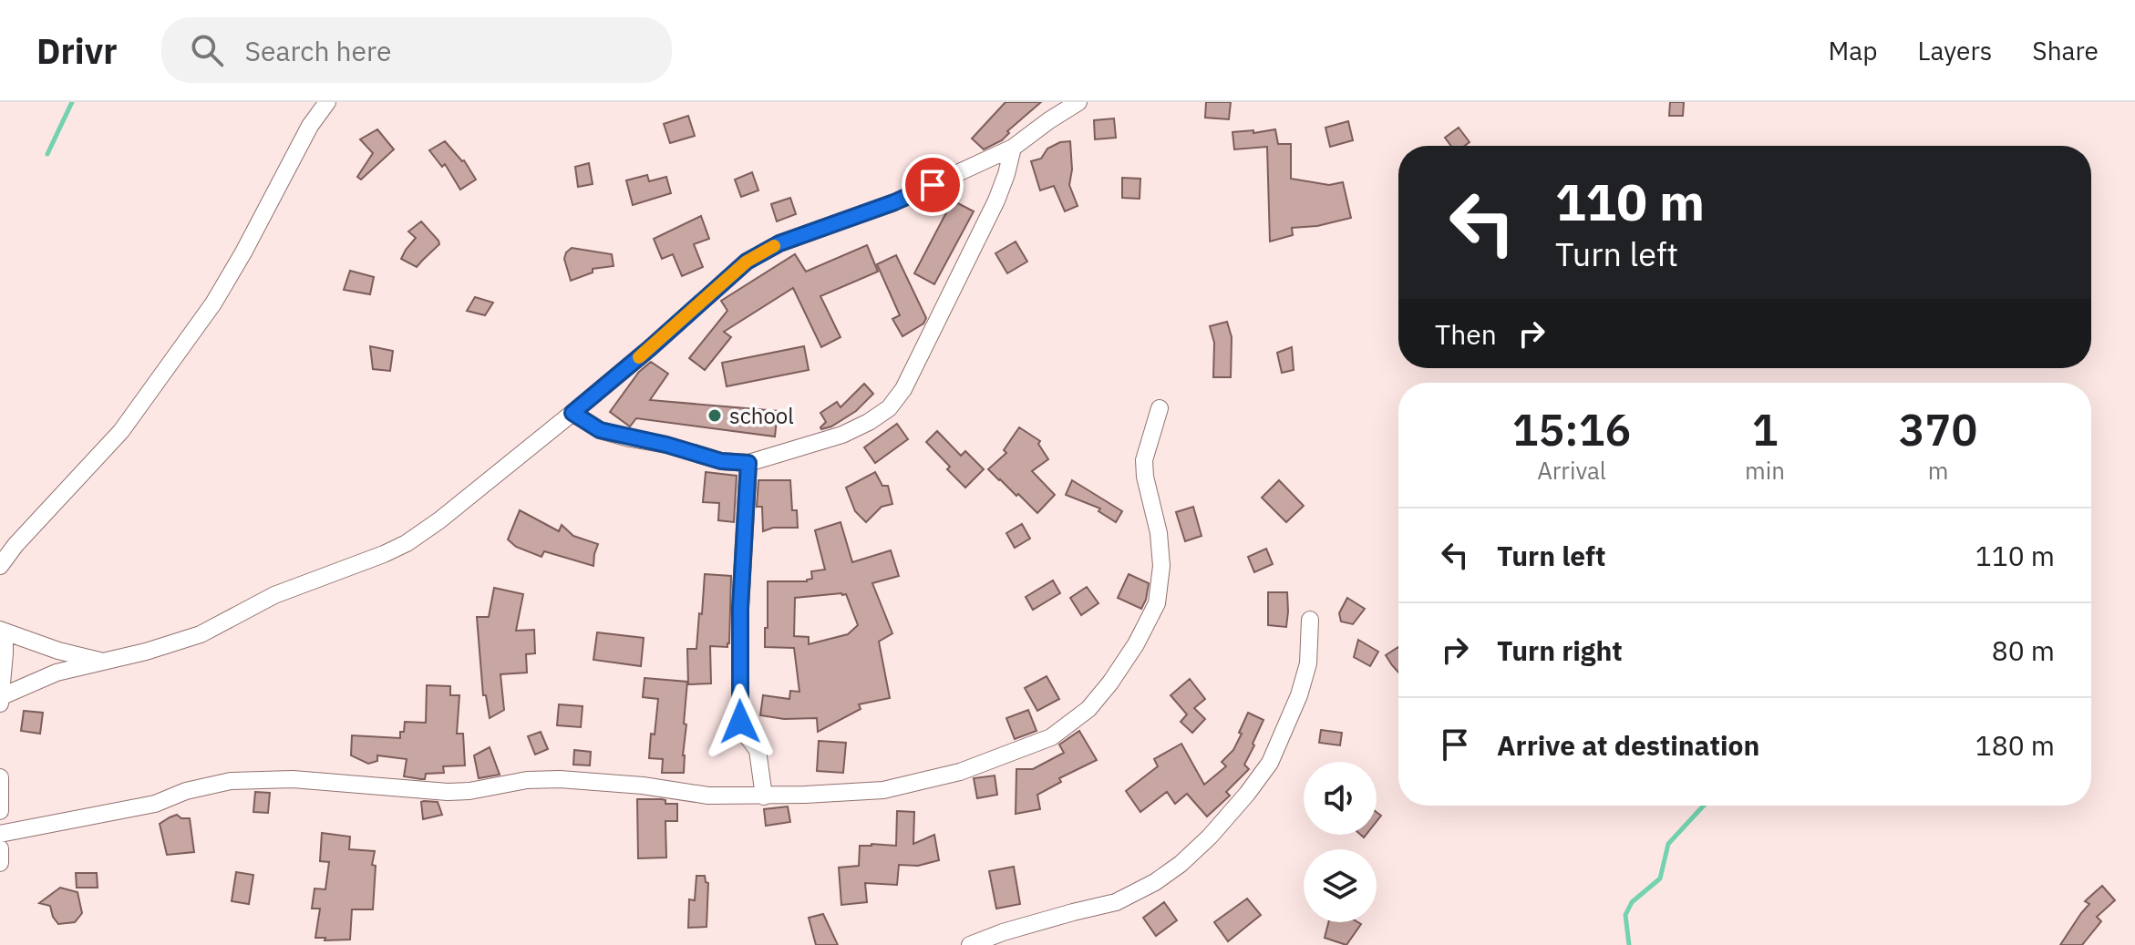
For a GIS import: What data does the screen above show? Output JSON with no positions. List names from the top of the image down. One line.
{"places":["school"],"page":{"header":"Drivr","search":"Search here","nav":["Map","Layers","Share"],"turn":["110 m","Turn left"],"then":"Then","eta":["15:16","Arrival","1","min","370","m"],"list":[{"name":"Turn left","value":"110 m"},{"name":"Turn right","value":"80 m"},{"name":"Arrive at destination","value":"180 m"}]}}
